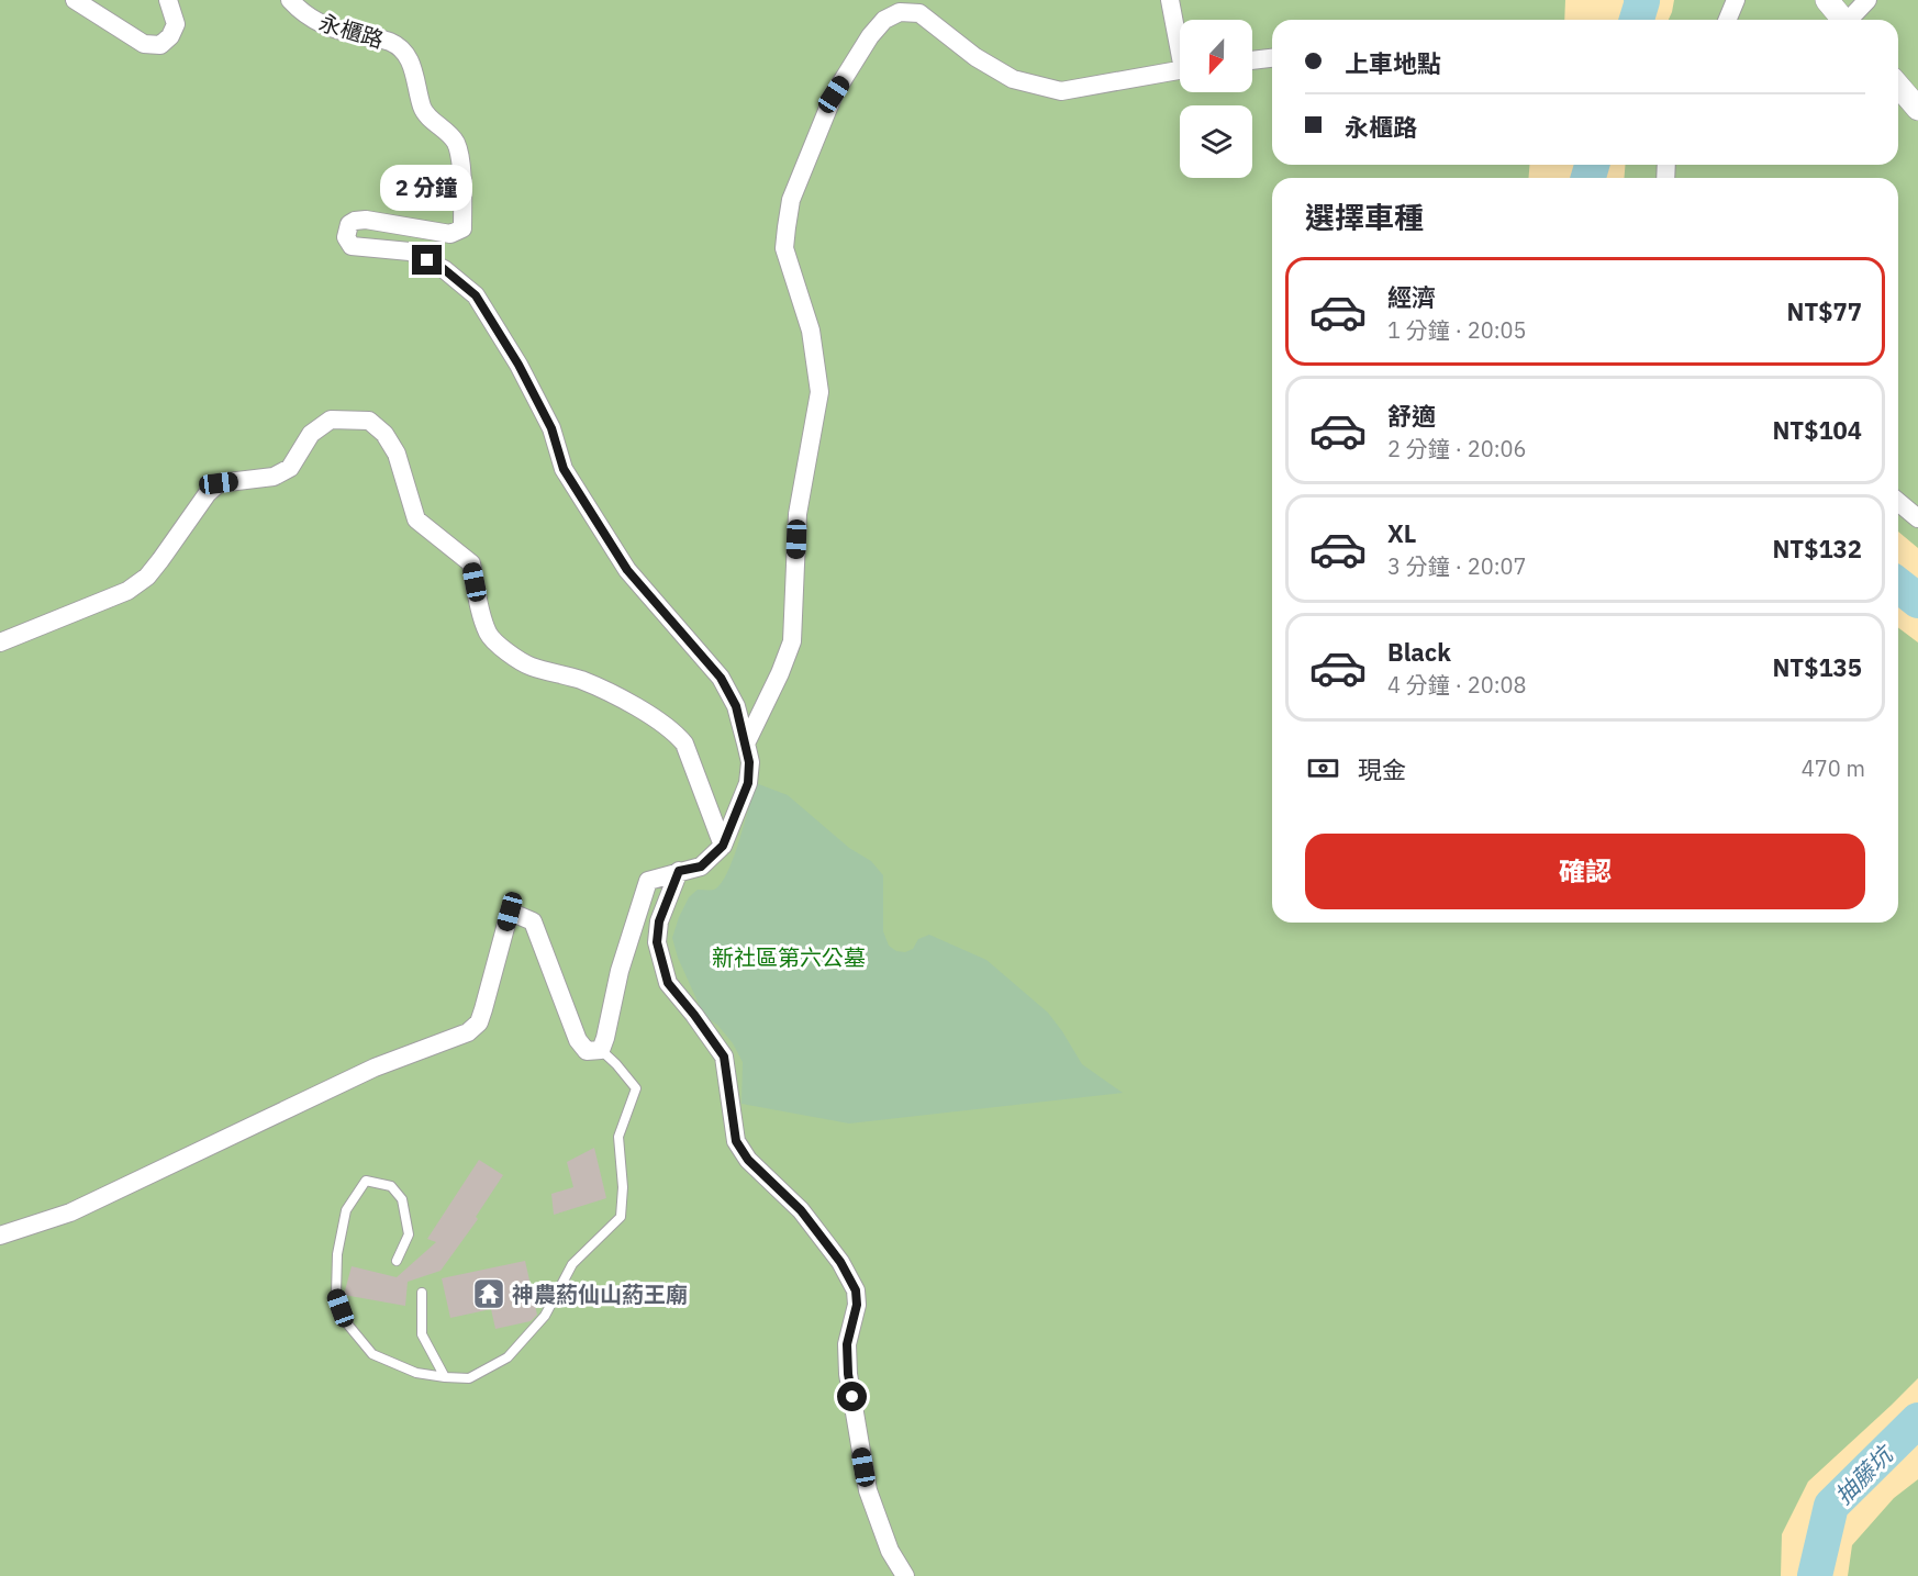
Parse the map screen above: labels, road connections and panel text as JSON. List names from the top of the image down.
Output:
{
  "streets": {
    "street": ["永櫃路"]
  },
  "water": ["抽藤坑"],
  "parks": ["新社區第六公墓"],
  "places": {
    "temple": ["神農葯仙山葯王廟"]
  },
  "north": "bottom",
  "page": {
    "banner": ["上車地點", "永櫃路"],
    "bubble": "2 分鐘",
    "heading": "選擇車種",
    "list": [
      {
        "name": "經濟",
        "note": "1 分鐘 · 20:05",
        "value": "NT$77"
      },
      {
        "name": "舒適",
        "note": "2 分鐘 · 20:06",
        "value": "NT$104"
      },
      {
        "name": "XL",
        "note": "3 分鐘 · 20:07",
        "value": "NT$132"
      },
      {
        "name": "Black",
        "note": "4 分鐘 · 20:08",
        "value": "NT$135"
      }
    ],
    "pay": ["現金", "470 m"],
    "buttons": "確認"
  }
}
